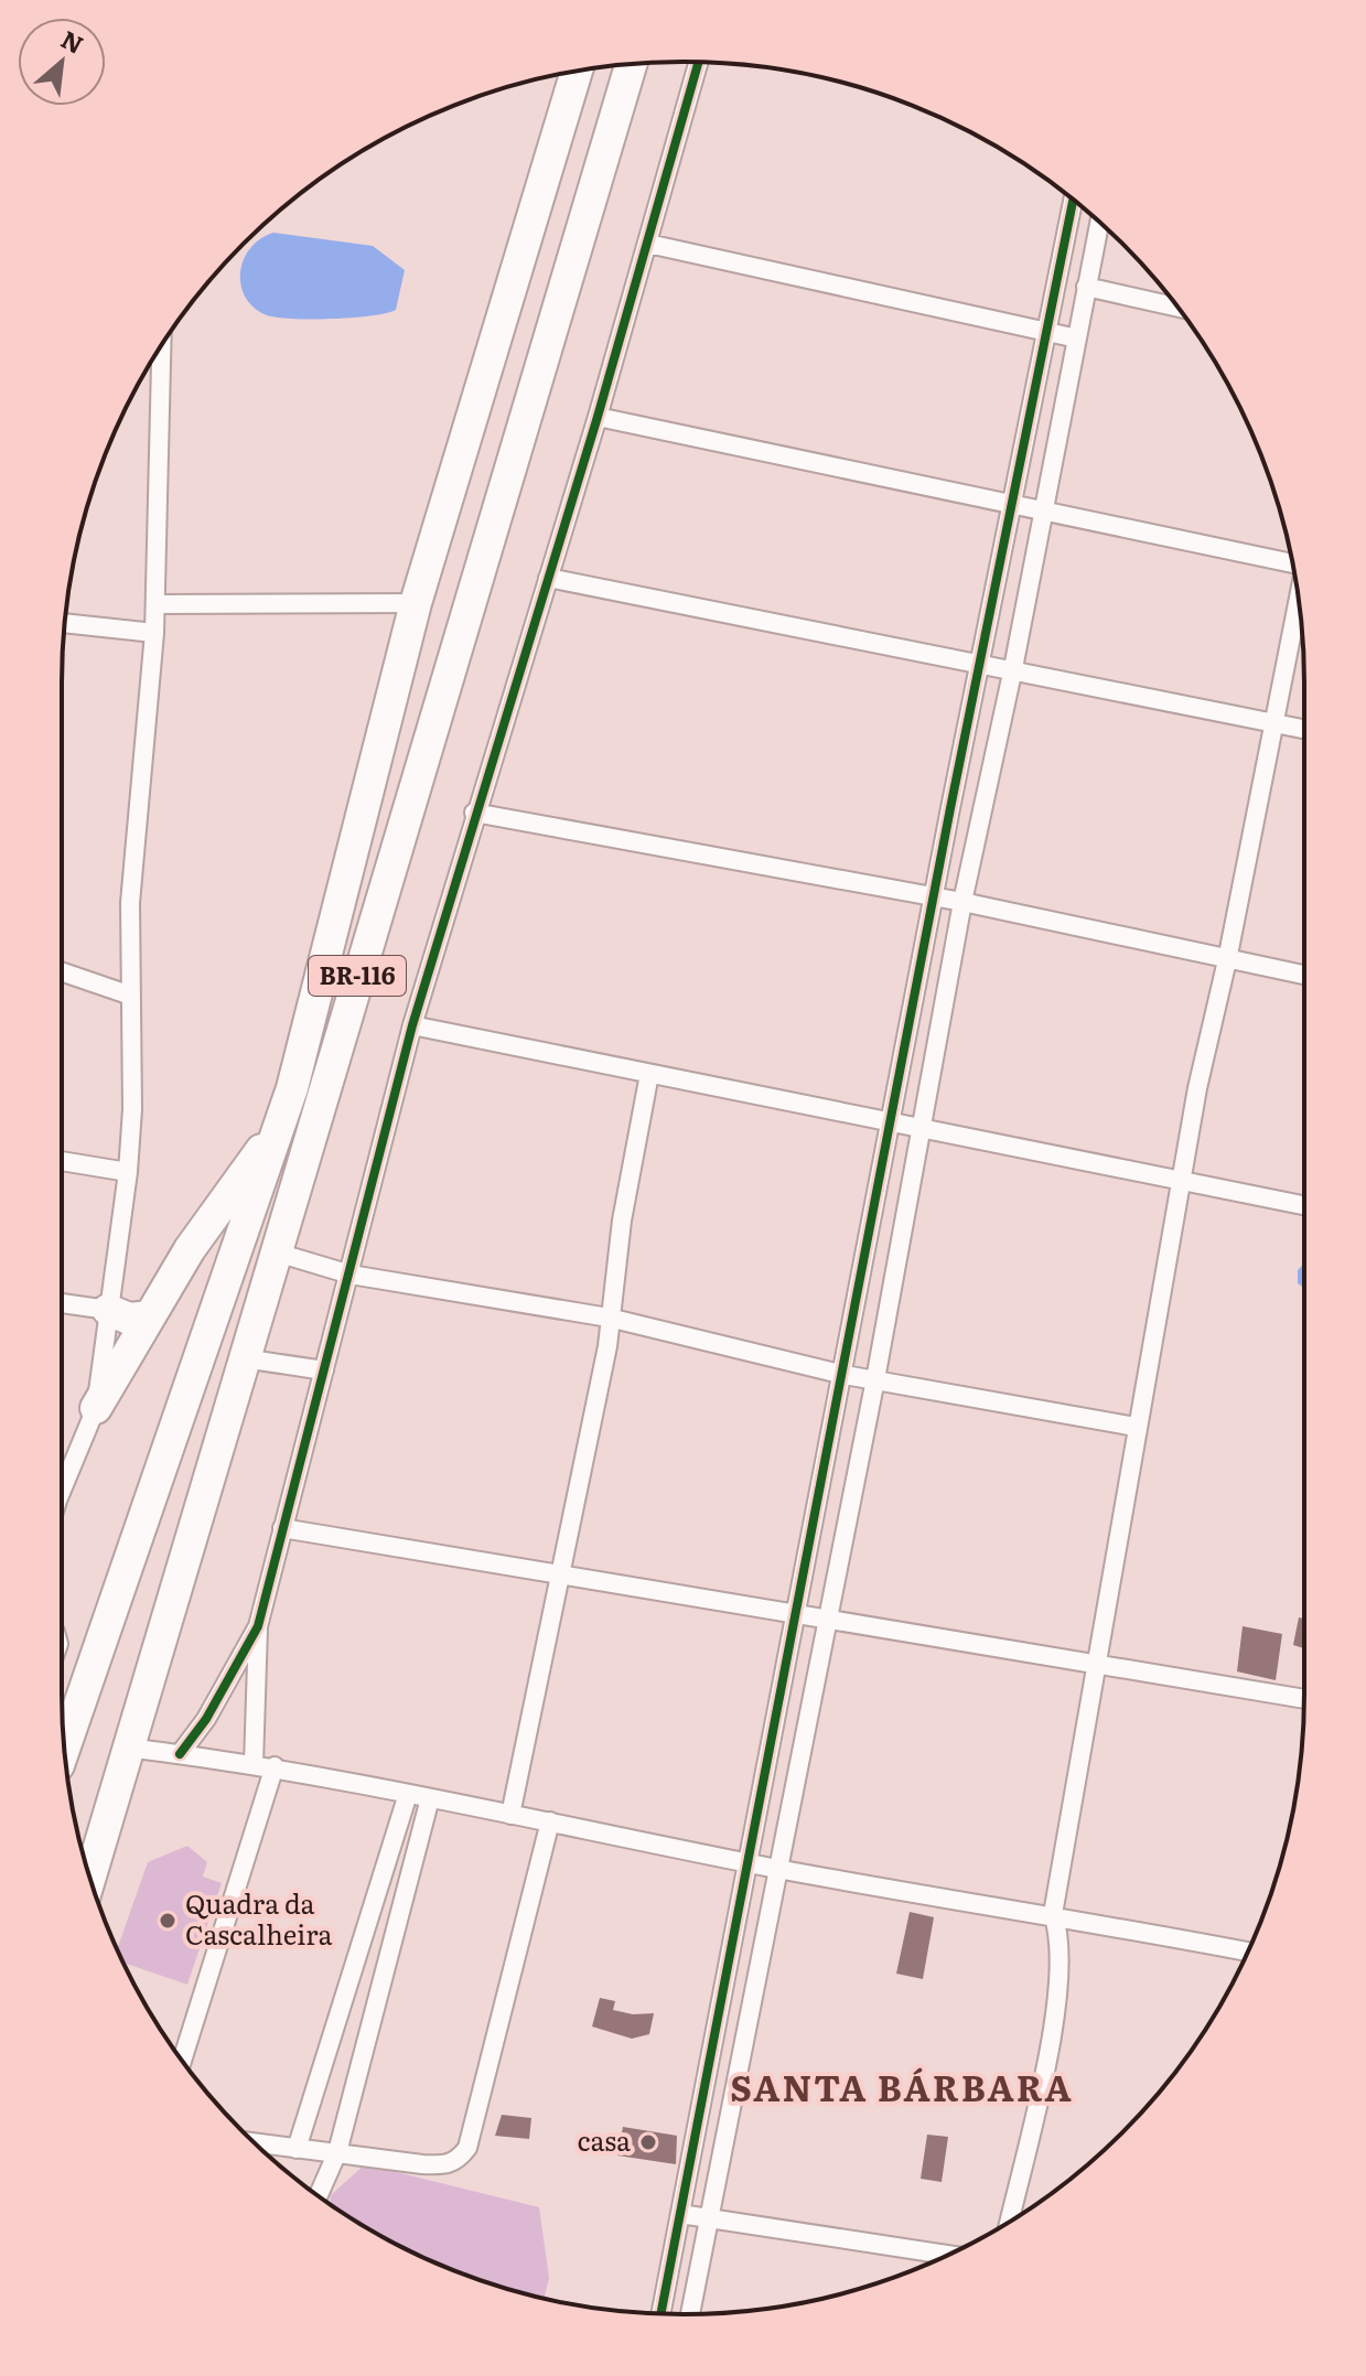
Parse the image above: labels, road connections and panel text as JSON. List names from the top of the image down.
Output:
{
  "streets": {
    "highway": ["BR-116"]
  },
  "districts": ["SANTA BÁRBARA"],
  "places": ["Quadra da Cascalheira", "casa"],
  "north": "top right"
}
